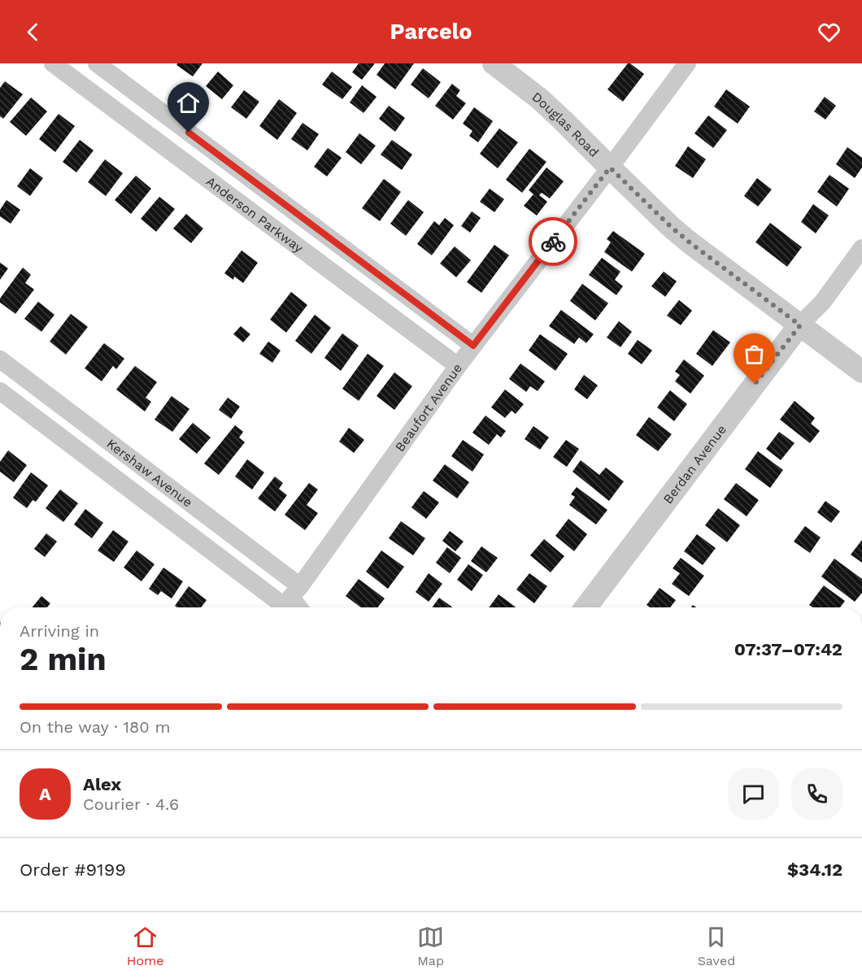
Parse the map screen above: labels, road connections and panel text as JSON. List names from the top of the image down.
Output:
{
  "streets": {
    "street": [
      "Douglas Road",
      "Anderson Parkway",
      "Beaufort Avenue",
      "Berdan Avenue",
      "Kershaw Avenue"
    ]
  },
  "crossings": [
    ["Douglas Road", "Beaufort Avenue"],
    ["Douglas Road", "Berdan Avenue"],
    ["Anderson Parkway", "Beaufort Avenue"],
    ["Beaufort Avenue", "Kershaw Avenue"]
  ],
  "page": {
    "header": "Parcelo",
    "heading": ["2 min", "Arriving in", "07:37–07:42"],
    "panel": [
      "Alex",
      "Courier · 4.6",
      "Order #9199",
      "$34.12"
    ],
    "bar": "On the way · 180 m",
    "round": "A",
    "tabs": ["Home", "Map", "Saved"]
  }
}
